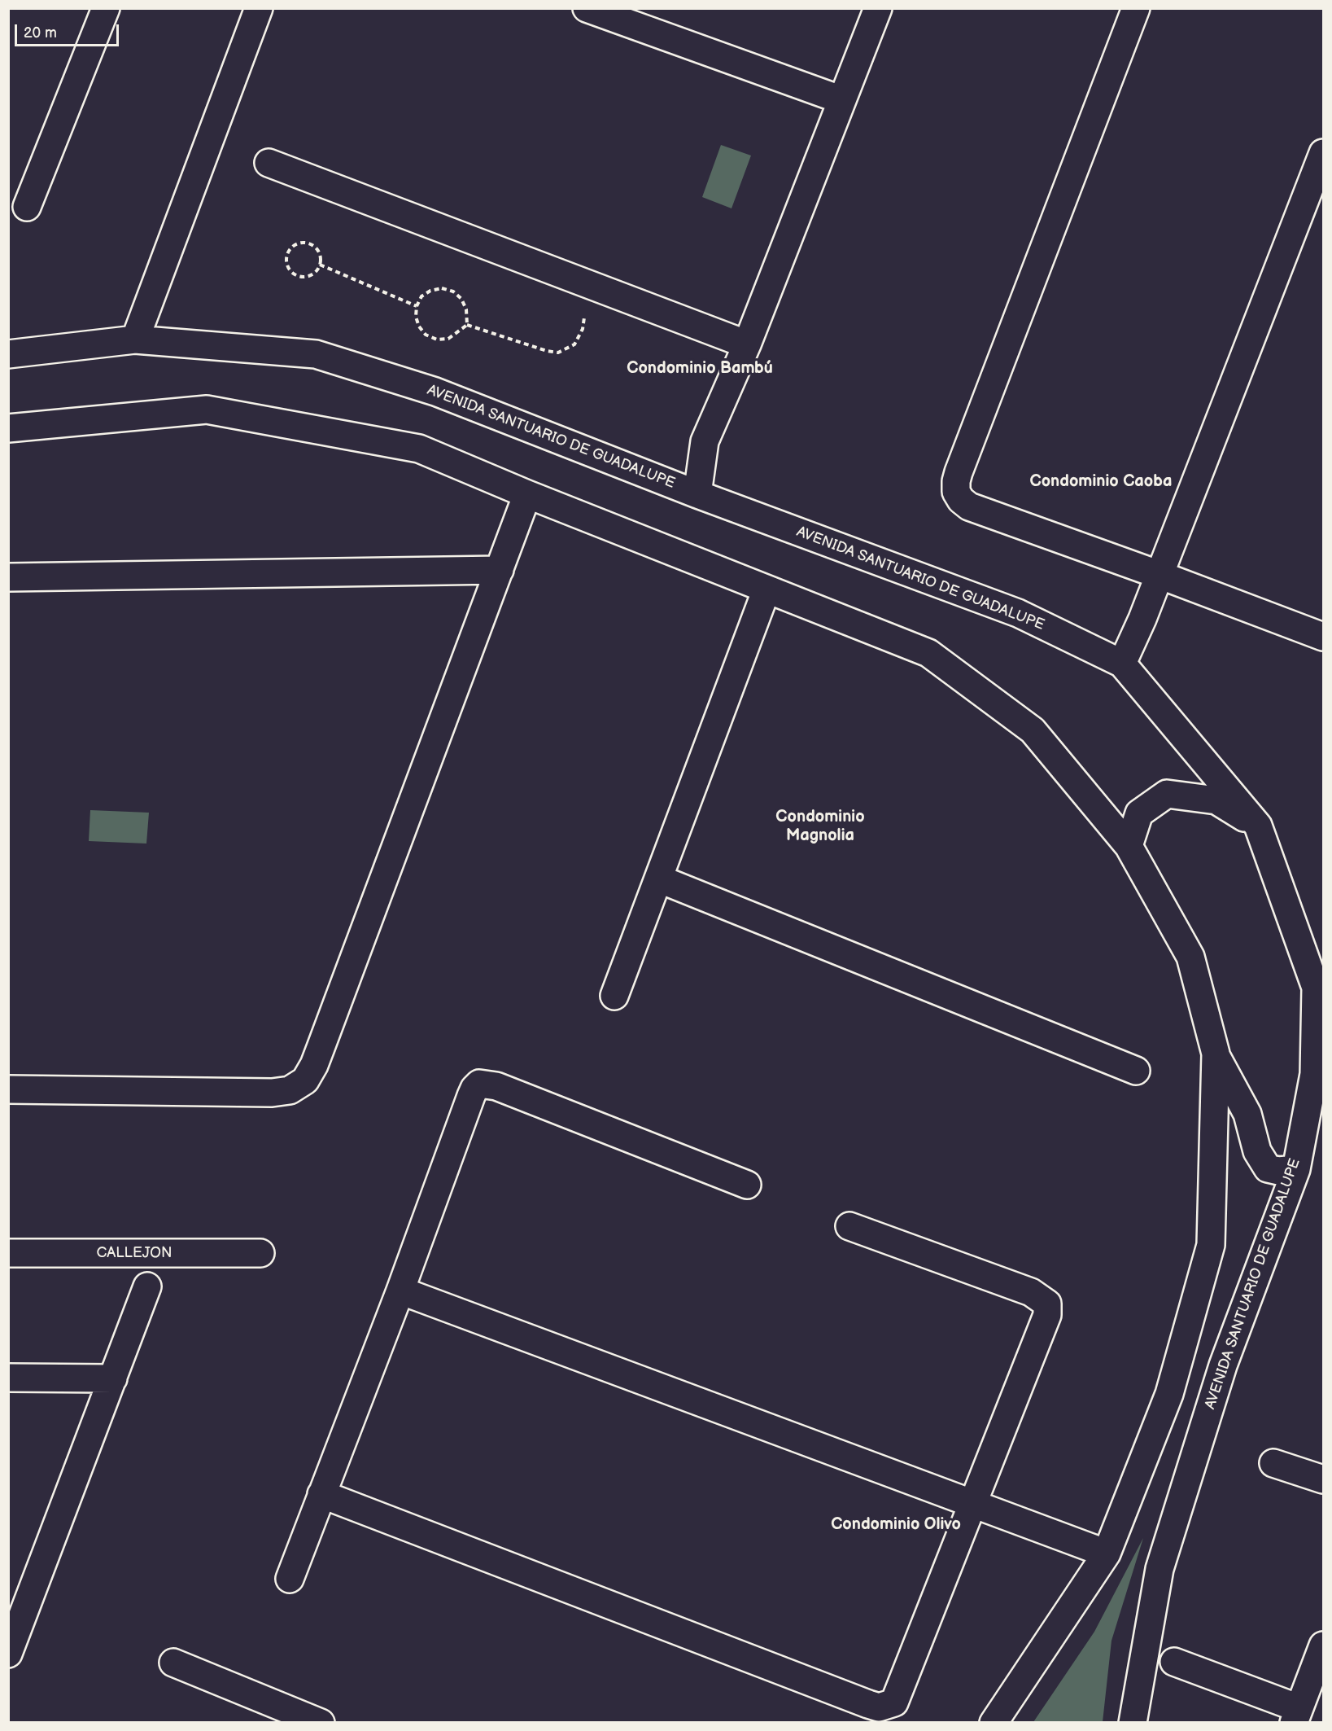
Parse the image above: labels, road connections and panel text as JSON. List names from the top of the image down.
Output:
{
  "streets": {
    "street": ["AVENIDA SANTUARIO DE GUADALUPE", "CALLEJON"]
  },
  "districts": [
    "Condominio Bambú",
    "Condominio Caoba",
    "Condominio Magnolia",
    "Condominio Olivo"
  ],
  "scale_bar": "20 m"
}
